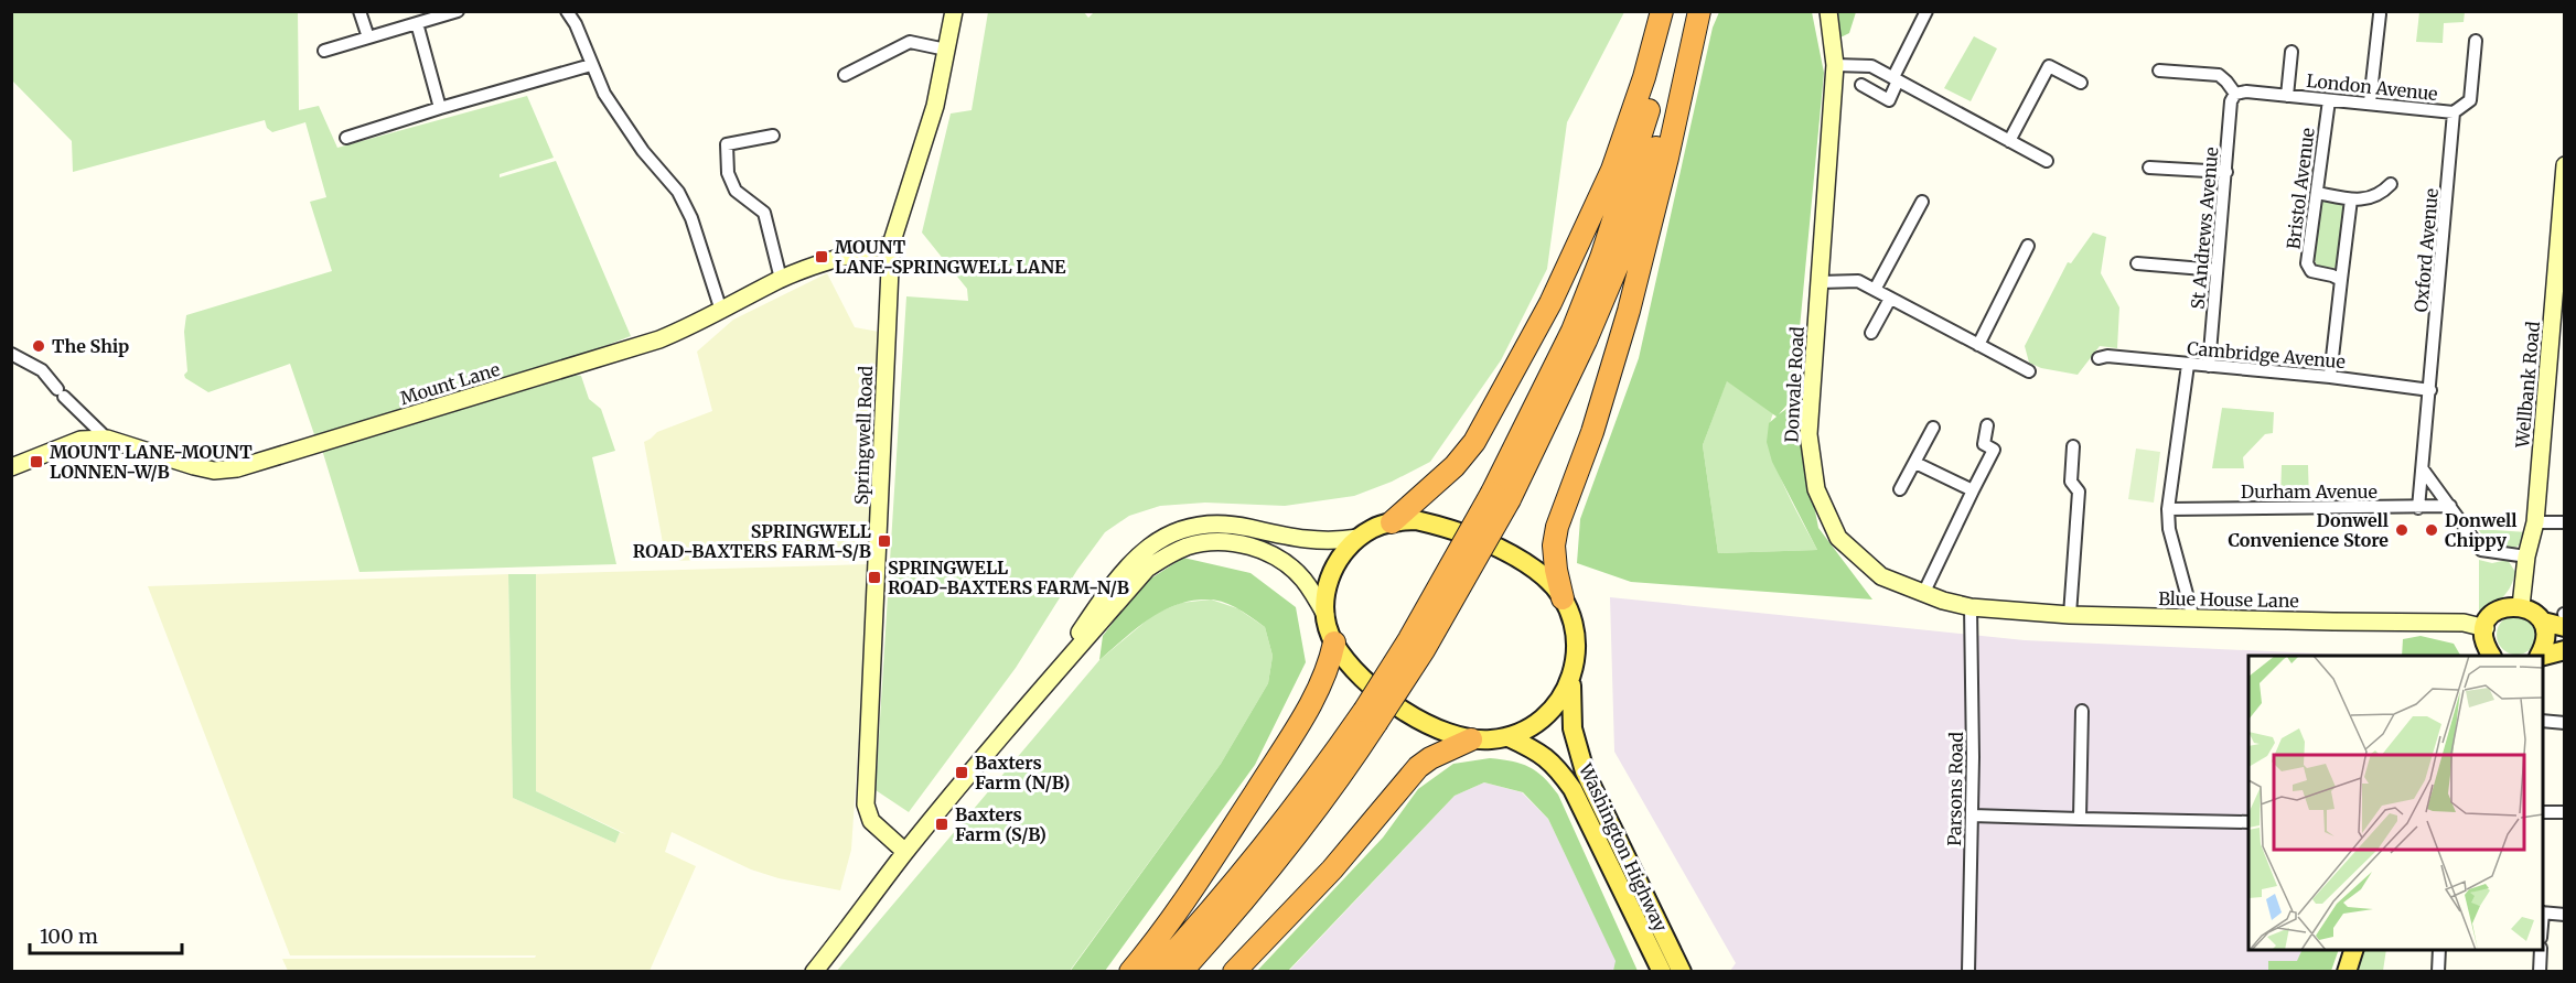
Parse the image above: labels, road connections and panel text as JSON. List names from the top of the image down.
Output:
{
  "streets": {
    "main road": ["Washington Highway"],
    "street": [
      "London Avenue",
      "Bristol Avenue",
      "St Andrews Avenue",
      "Oxford Avenue",
      "Cambridge Avenue",
      "Mount Lane",
      "Donvale Road",
      "Wellbank Road",
      "Springwell Road",
      "Durham Avenue",
      "Blue House Lane",
      "Parsons Road"
    ]
  },
  "crossings": [
    ["London Avenue", "Bristol Avenue"],
    ["London Avenue", "St Andrews Avenue"],
    ["London Avenue", "Oxford Avenue"],
    ["St Andrews Avenue", "Cambridge Avenue"],
    ["Oxford Avenue", "Cambridge Avenue"],
    ["Oxford Avenue", "Durham Avenue"],
    ["Mount Lane", "Springwell Road"],
    ["Donvale Road", "Blue House Lane"],
    ["Donvale Road", "Parsons Road"],
    ["Blue House Lane", "Parsons Road"]
  ],
  "places": {
    "transit": [
      "MOUNT LANE-SPRINGWELL LANE",
      "MOUNT LANE-MOUNT LONNEN-W/B",
      "SPRINGWELL ROAD-BAXTERS FARM-S/B",
      "SPRINGWELL ROAD-BAXTERS FARM-N/B",
      "Baxters Farm (N/B)",
      "Baxters Farm (S/B)"
    ],
    "other": ["The Ship", "Donwell Convenience Store", "Donwell Chippy"]
  },
  "scale_bar": "100 m"
}
